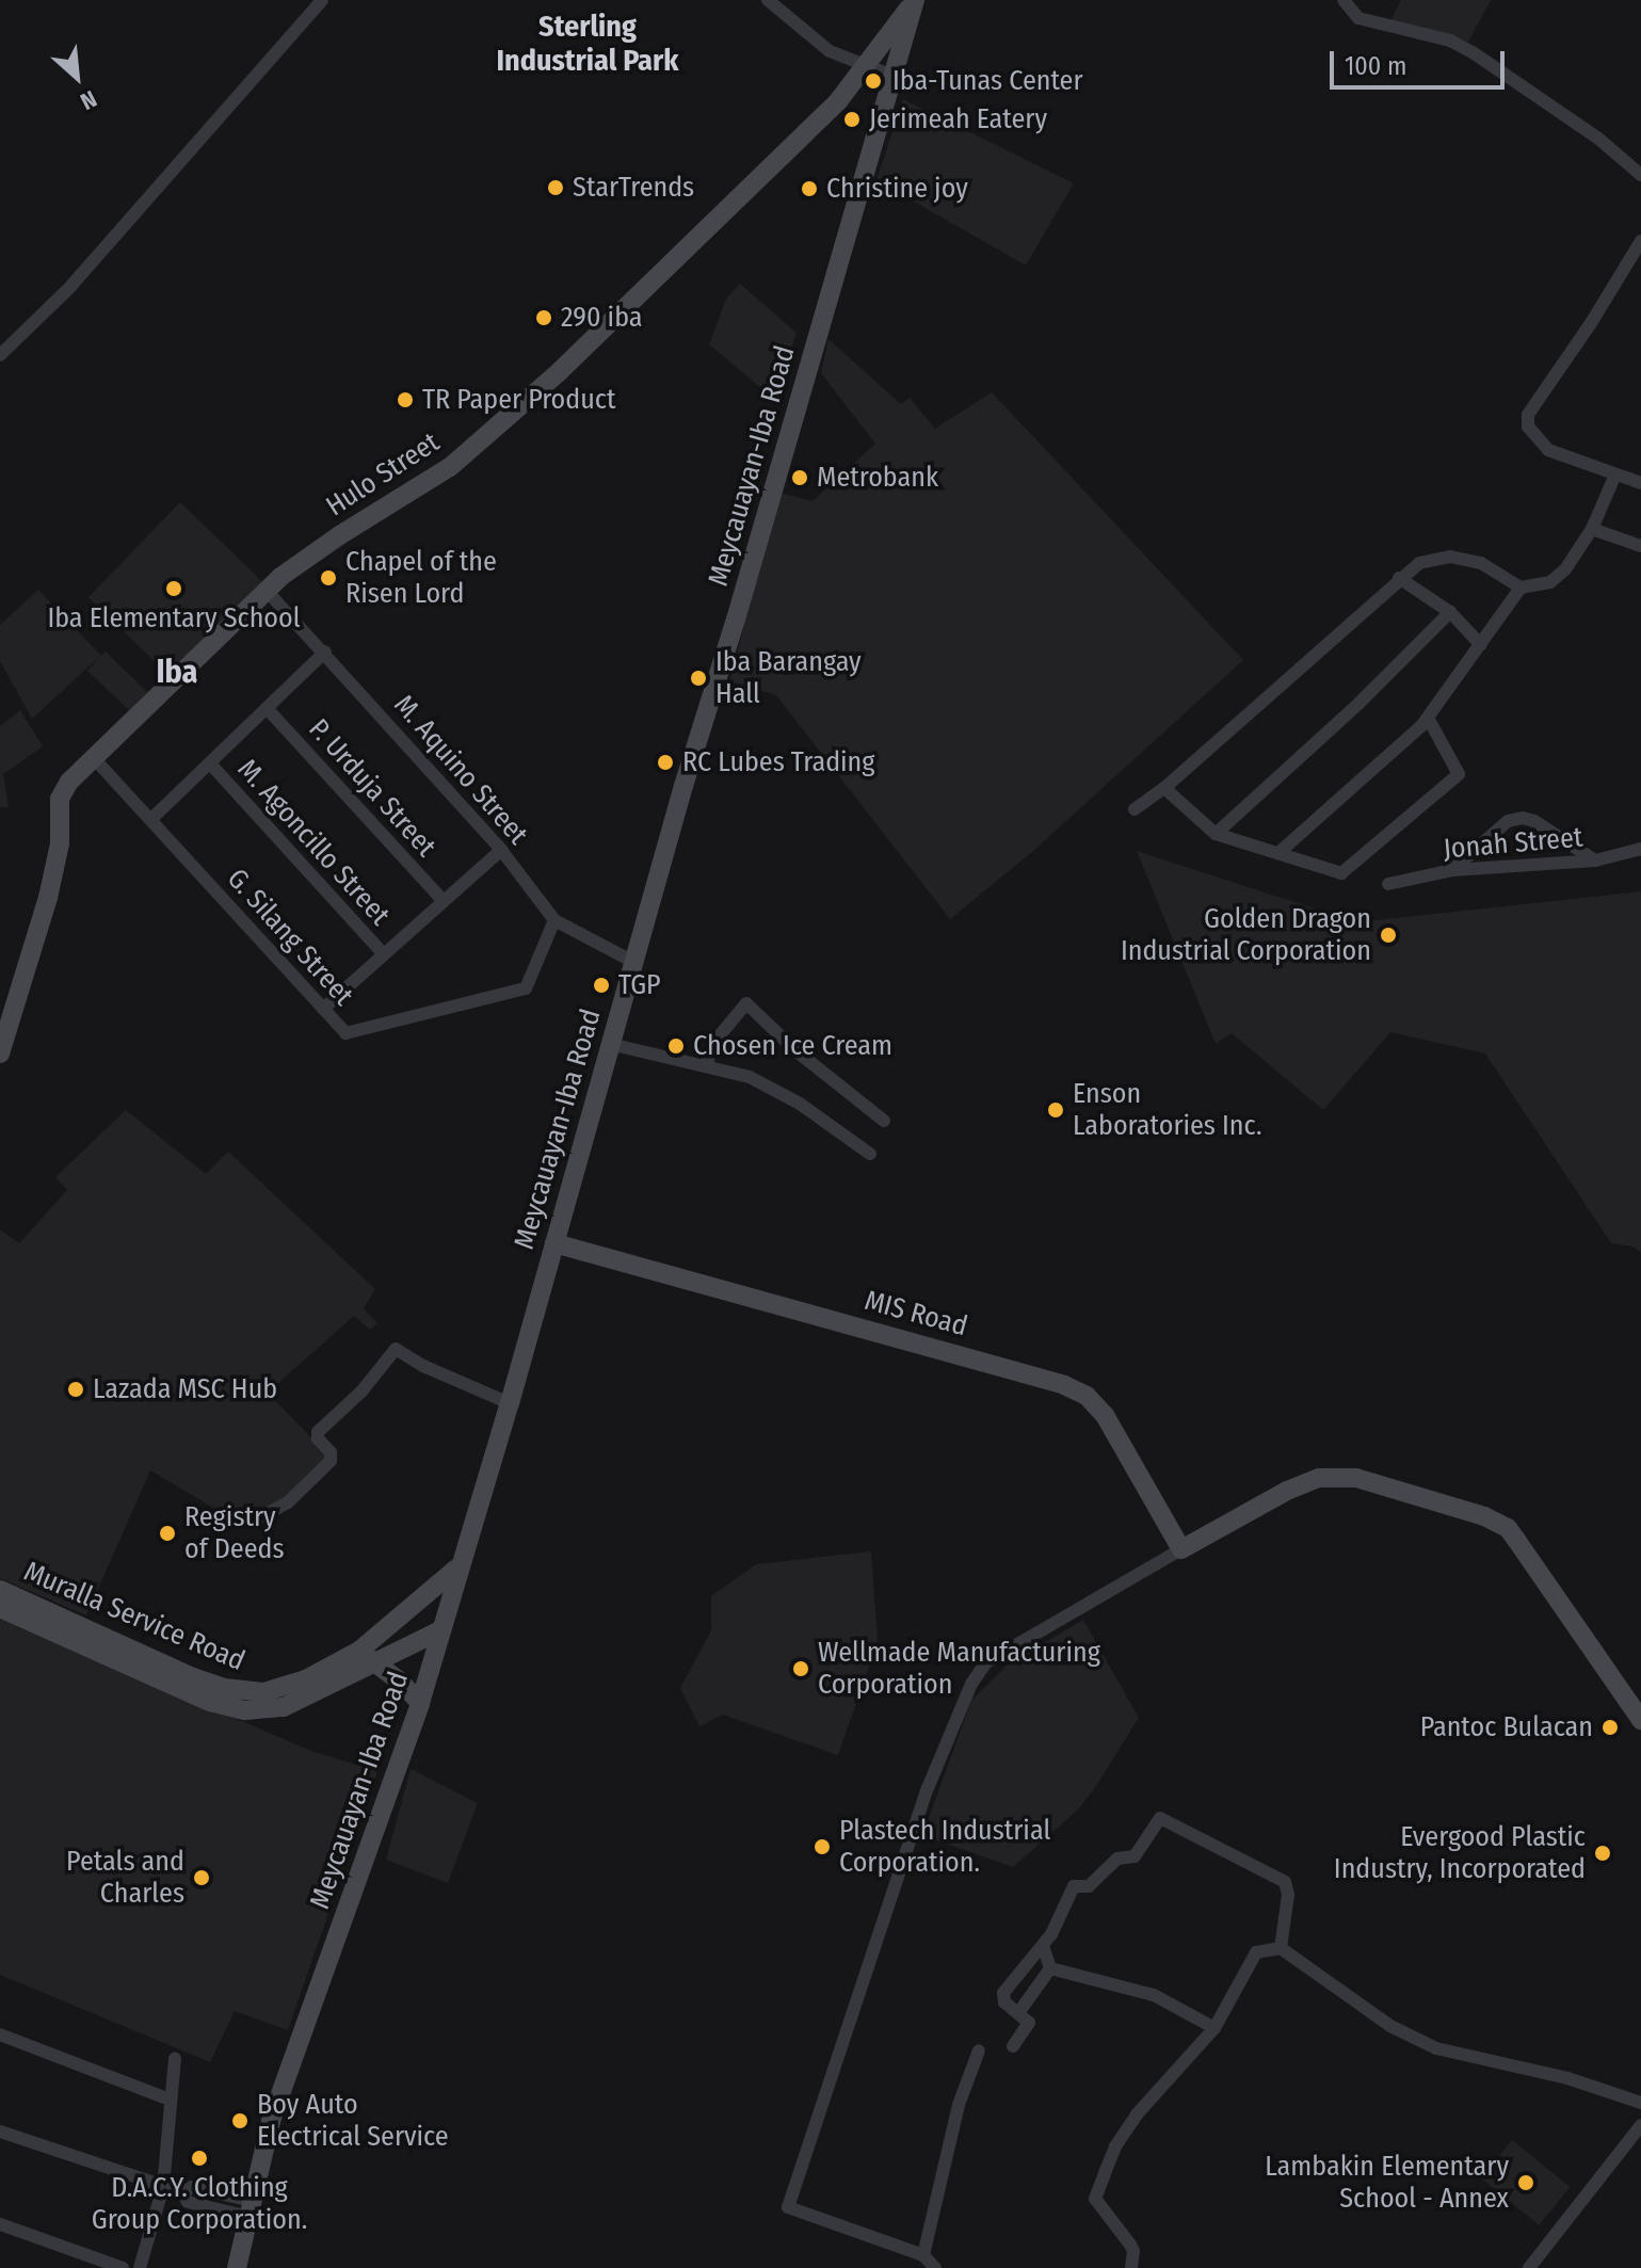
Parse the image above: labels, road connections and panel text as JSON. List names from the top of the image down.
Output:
{
  "streets": {
    "street": [
      "Meycauayan-Iba Road",
      "Hulo Street",
      "M. Aquino Street",
      "P. Urduja Street",
      "M. Agoncillo Street",
      "Jonah Street",
      "G. Silang Street",
      "MIS Road",
      "Muralla Service Road"
    ]
  },
  "crossings": [
    ["Meycauayan-Iba Road", "Hulo Street"],
    ["Meycauayan-Iba Road", "M. Aquino Street"],
    ["Meycauayan-Iba Road", "MIS Road"],
    ["Meycauayan-Iba Road", "Muralla Service Road"],
    ["Hulo Street", "M. Aquino Street"],
    ["Hulo Street", "G. Silang Street"],
    ["M. Aquino Street", "G. Silang Street"]
  ],
  "districts": ["Sterling Industrial Park", "Iba"],
  "places": [
    "Iba-Tunas Center",
    "Jerimeah Eatery",
    "StarTrends",
    "Christine joy",
    "290 iba",
    "TR Paper Product",
    "Metrobank",
    "Chapel of the Risen Lord",
    "Iba Elementary School",
    "Iba Barangay Hall",
    "RC Lubes Trading",
    "Golden Dragon Industrial Corporation",
    "TGP",
    "Chosen Ice Cream",
    "Enson Laboratories Inc.",
    "Lazada MSC Hub",
    "Registry of Deeds",
    "Wellmade Manufacturing Corporation",
    "Pantoc Bulacan",
    "Plastech Industrial Corporation.",
    "Evergood Plastic Industry, Incorporated",
    "Petals and Charles",
    "Boy Auto Electrical Service",
    "D.A.C.Y. Clothing Group Corporation.",
    "Lambakin Elementary School - Annex"
  ],
  "scale_bar": "100 m",
  "north": "bottom right"
}
